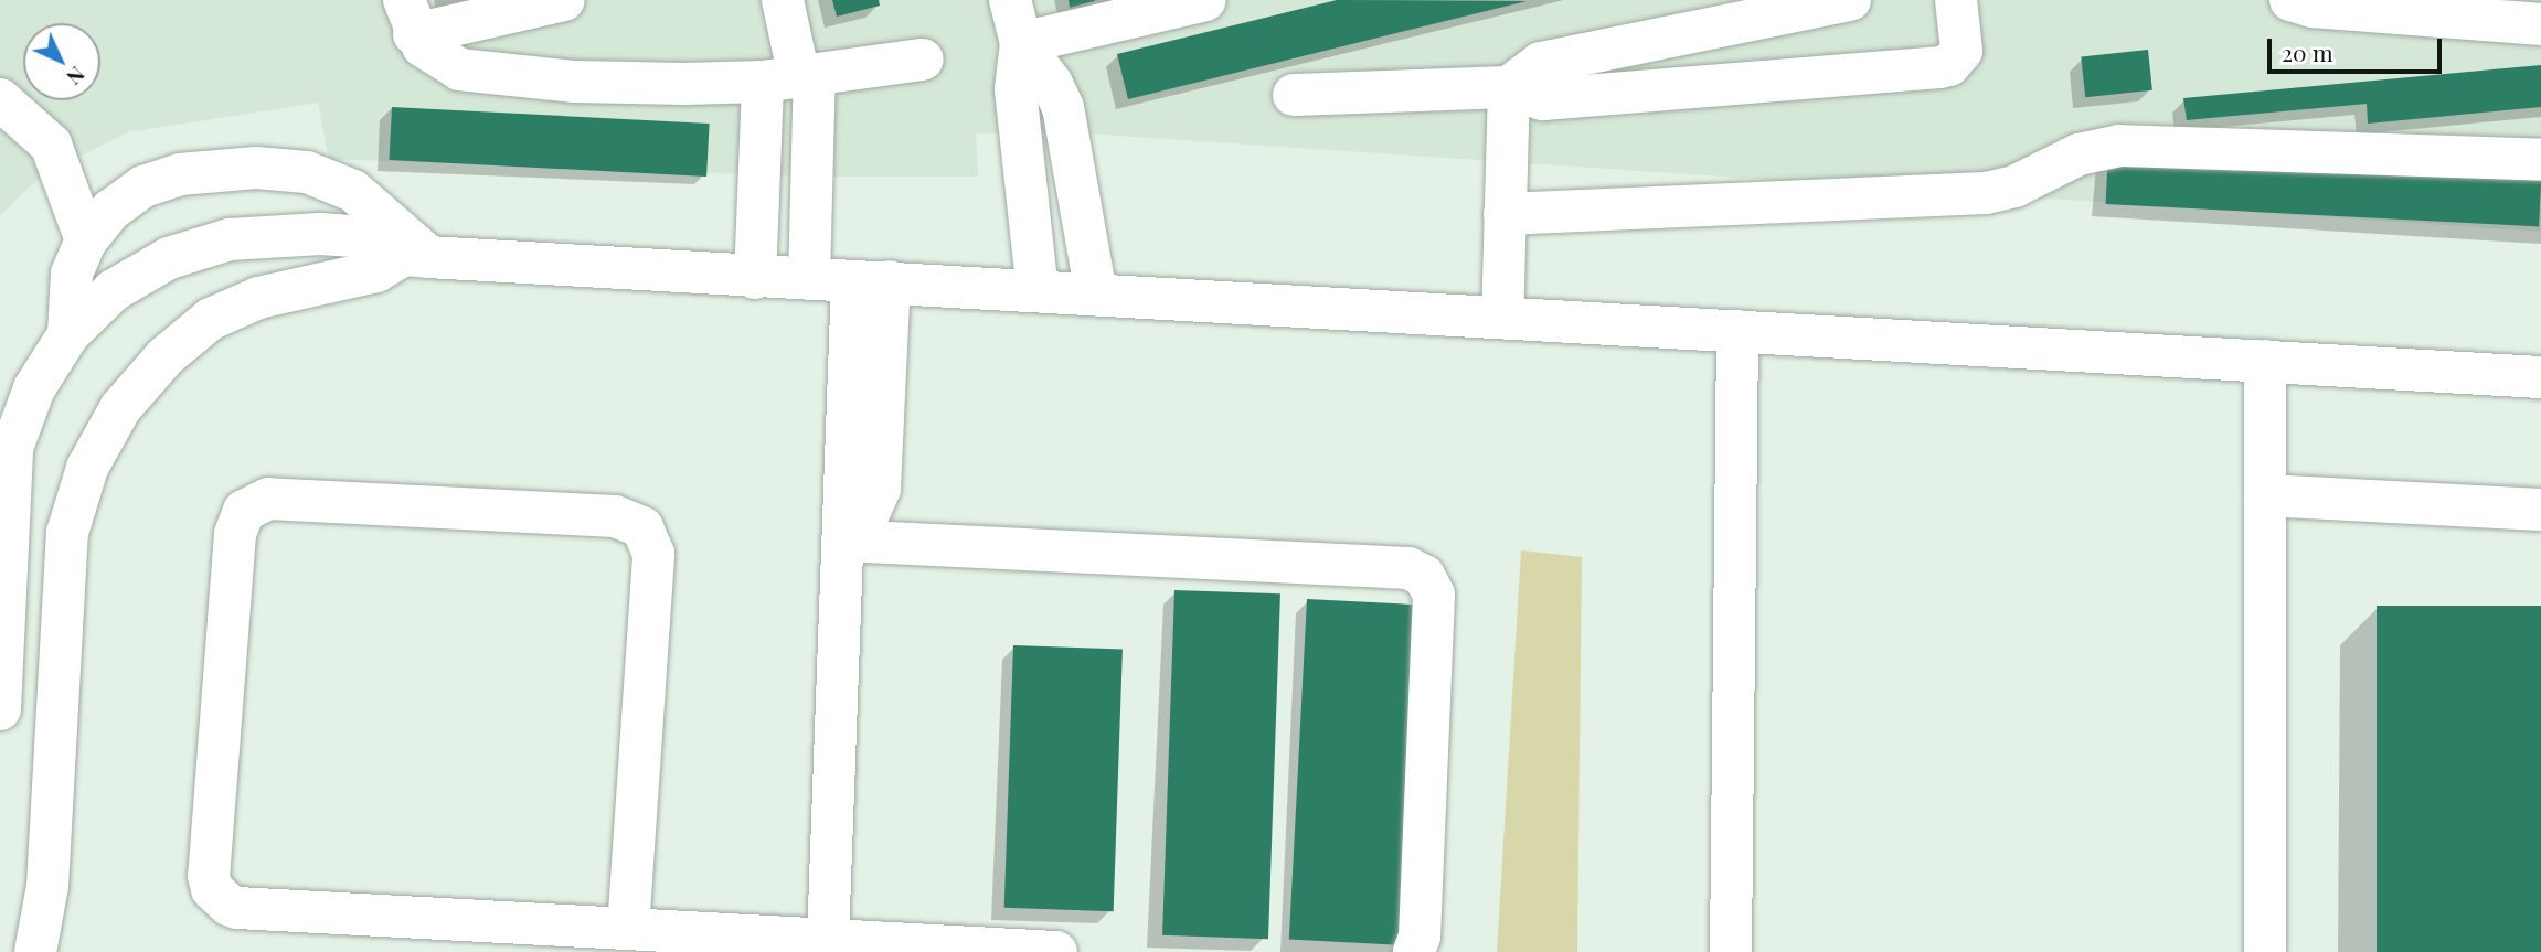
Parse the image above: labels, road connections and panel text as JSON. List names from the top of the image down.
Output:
{
  "scale_bar": "20 m",
  "north": "bottom right"
}
